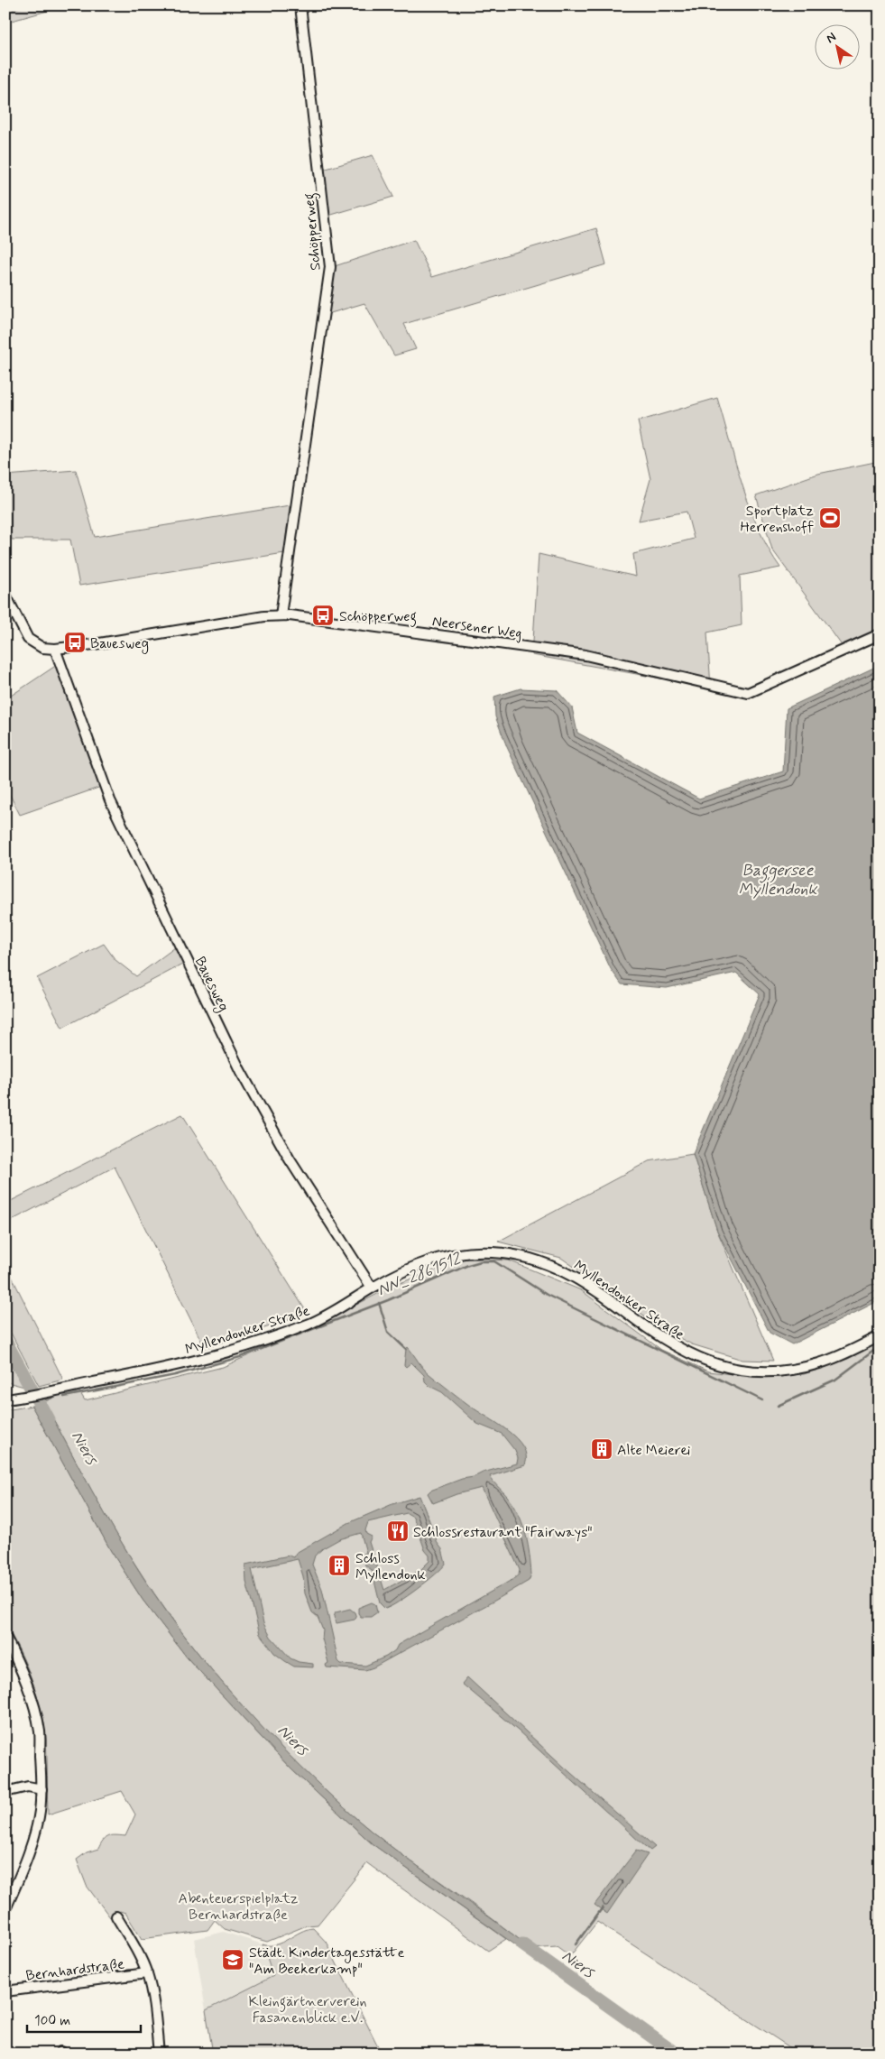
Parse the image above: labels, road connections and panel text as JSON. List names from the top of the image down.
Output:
{
  "streets": {
    "street": [
      "Schöpperweg",
      "Neersener Weg",
      "Bauesweg",
      "Myllendonker Straße",
      "Bernhardstraße"
    ]
  },
  "crossings": [
    ["Schöpperweg", "Neersener Weg"],
    ["Neersener Weg", "Bauesweg"],
    ["Bauesweg", "Myllendonker Straße"]
  ],
  "water": ["Baggersee Myllendonk", "NN_2861512", "Niers"],
  "parks": ["Abenteuerspielplatz Bernhardstraße", "Kleingärtnerverein Fasanenblick e.V."],
  "places": {
    "sports": ["Sportplatz Herrenshoff"],
    "bus stop": ["Schöpperweg", "Bauesweg"],
    "building": ["Alte Meierei", "Schloss Myllendonk"],
    "restaurant": ["Schlossrestaurant \"Fairways\""],
    "school or university": ["Städt. Kindertagesstätte \"Am Beekerkamp\""]
  },
  "scale_bar": "100 m",
  "north": "top left"
}
